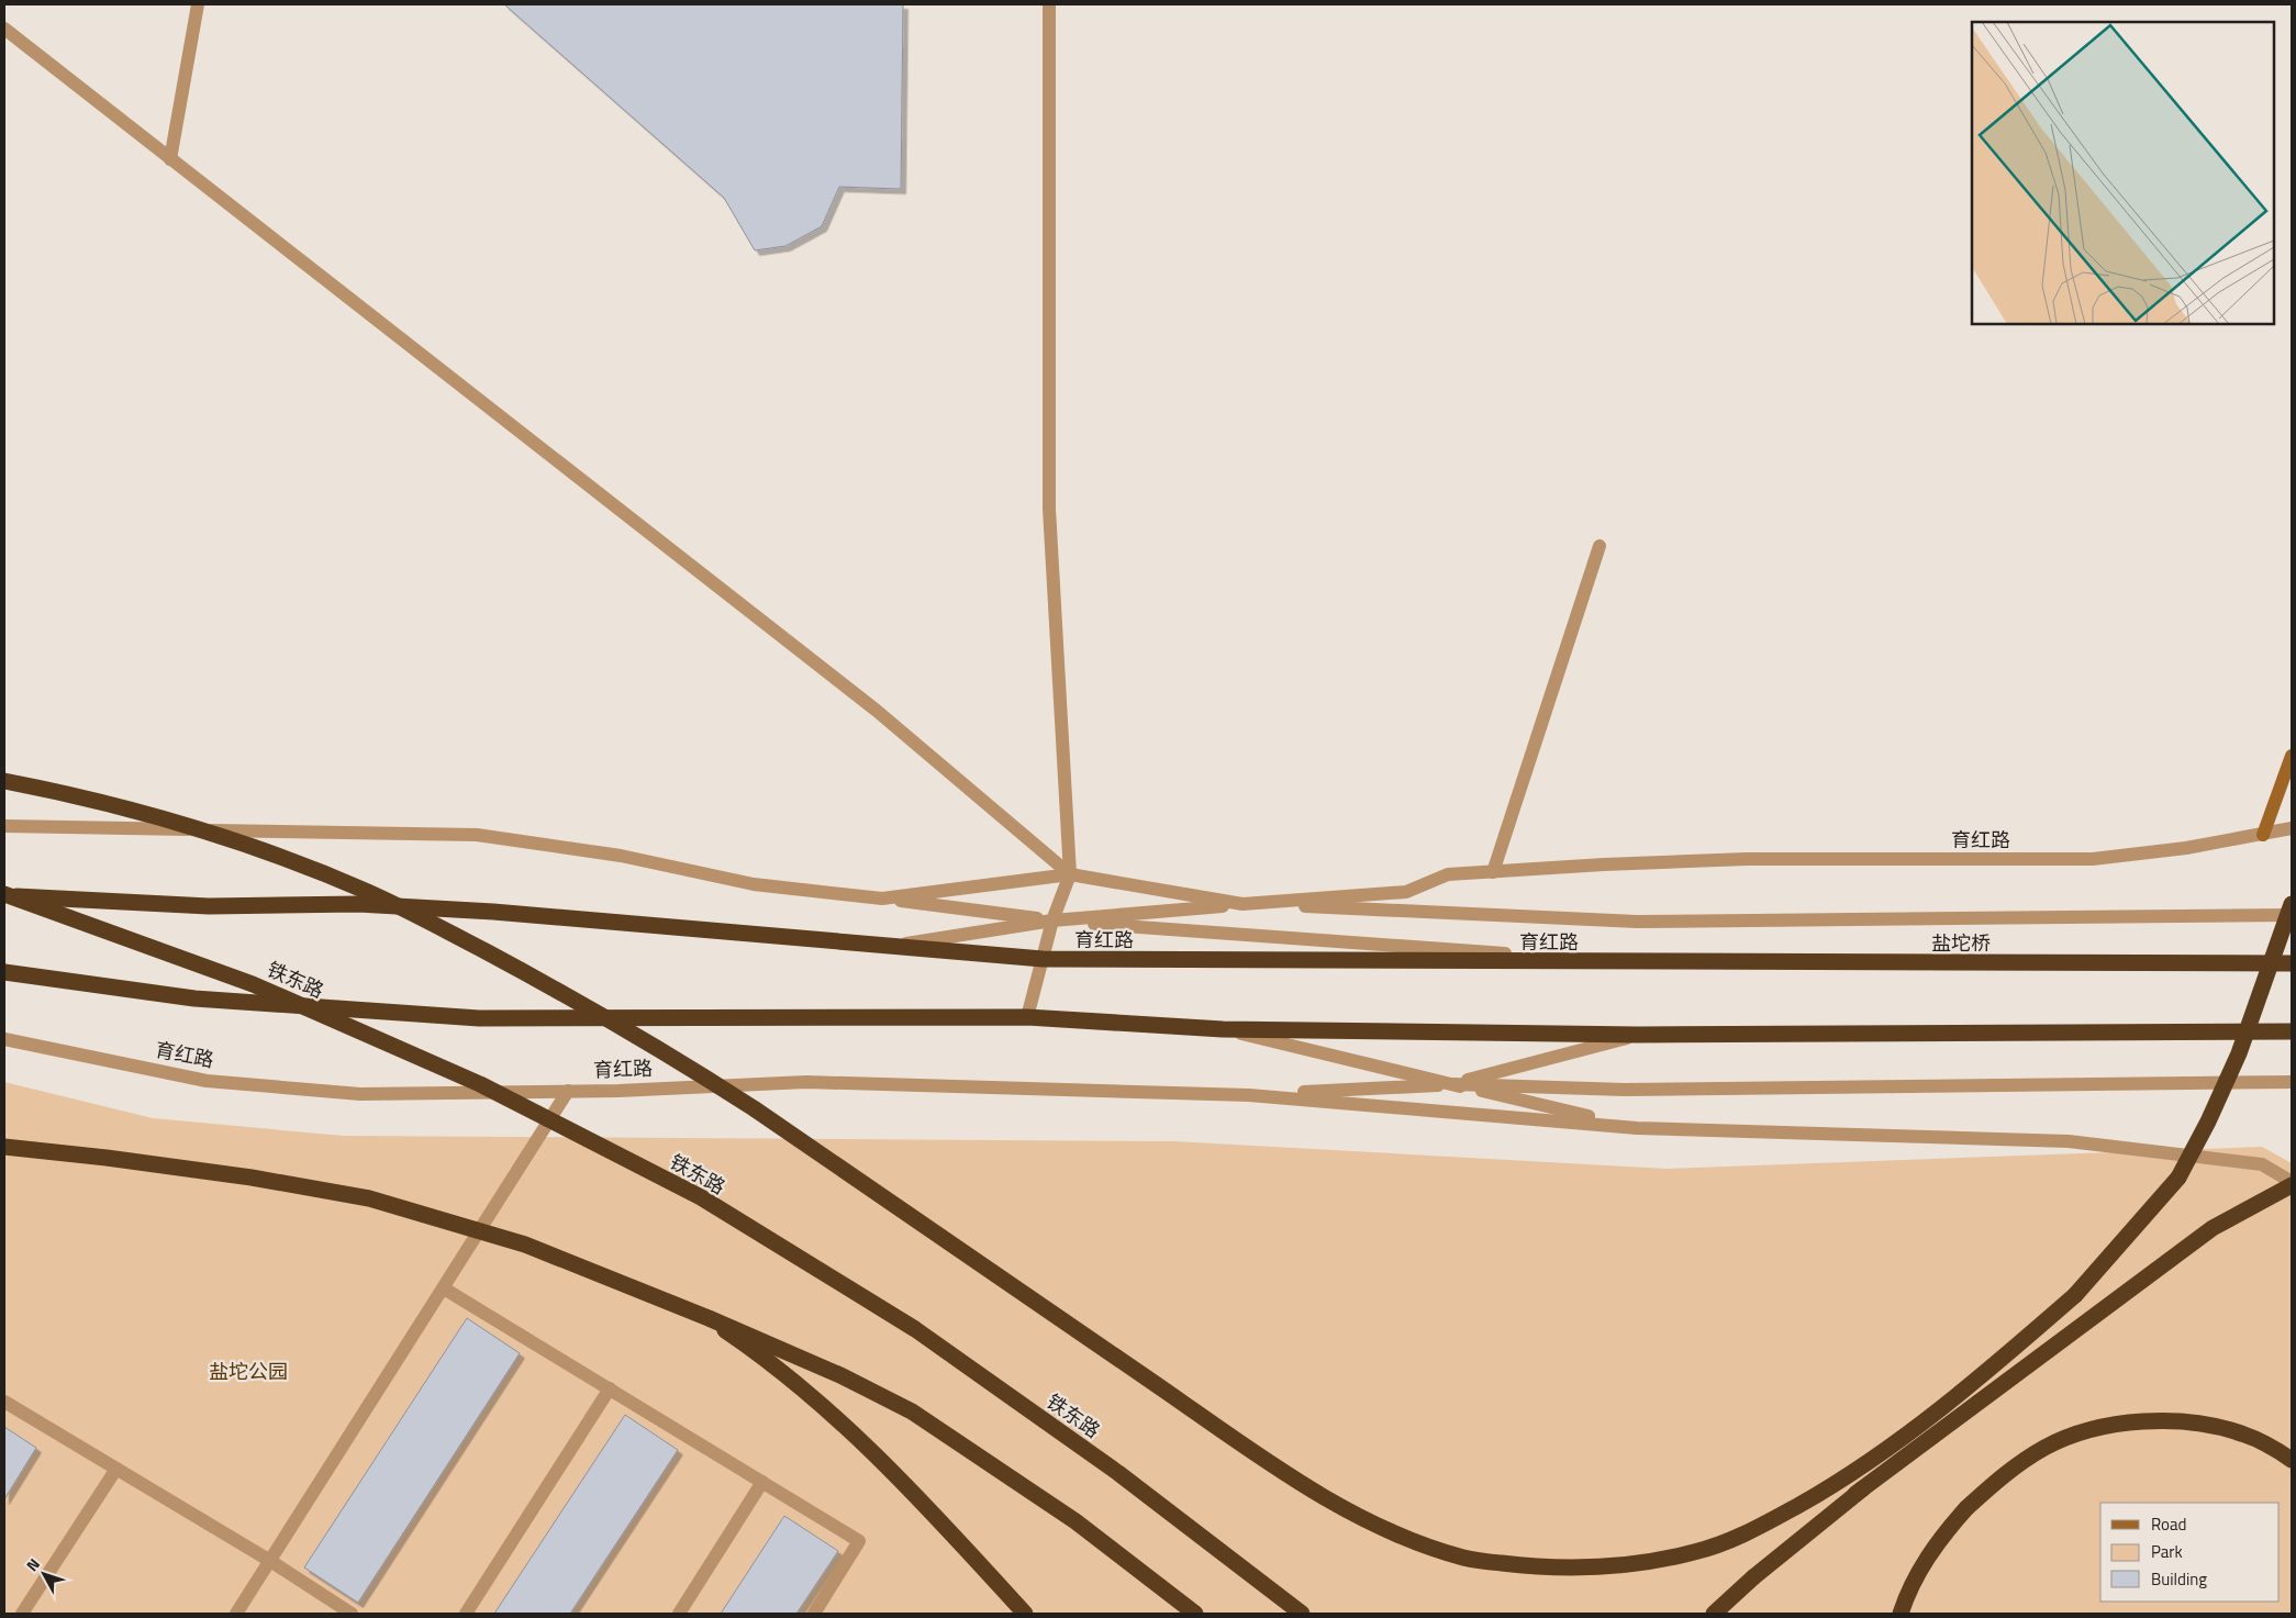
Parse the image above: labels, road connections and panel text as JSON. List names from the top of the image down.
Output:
{
  "streets": {
    "highway": ["育红路", "盐坨桥", "铁东路"]
  },
  "crossings": [
    ["育红路", "盐坨桥"],
    ["育红路", "铁东路"]
  ],
  "parks": ["盐坨公园"],
  "legend": ["Road", "Park", "Building"],
  "north": "top left"
}
